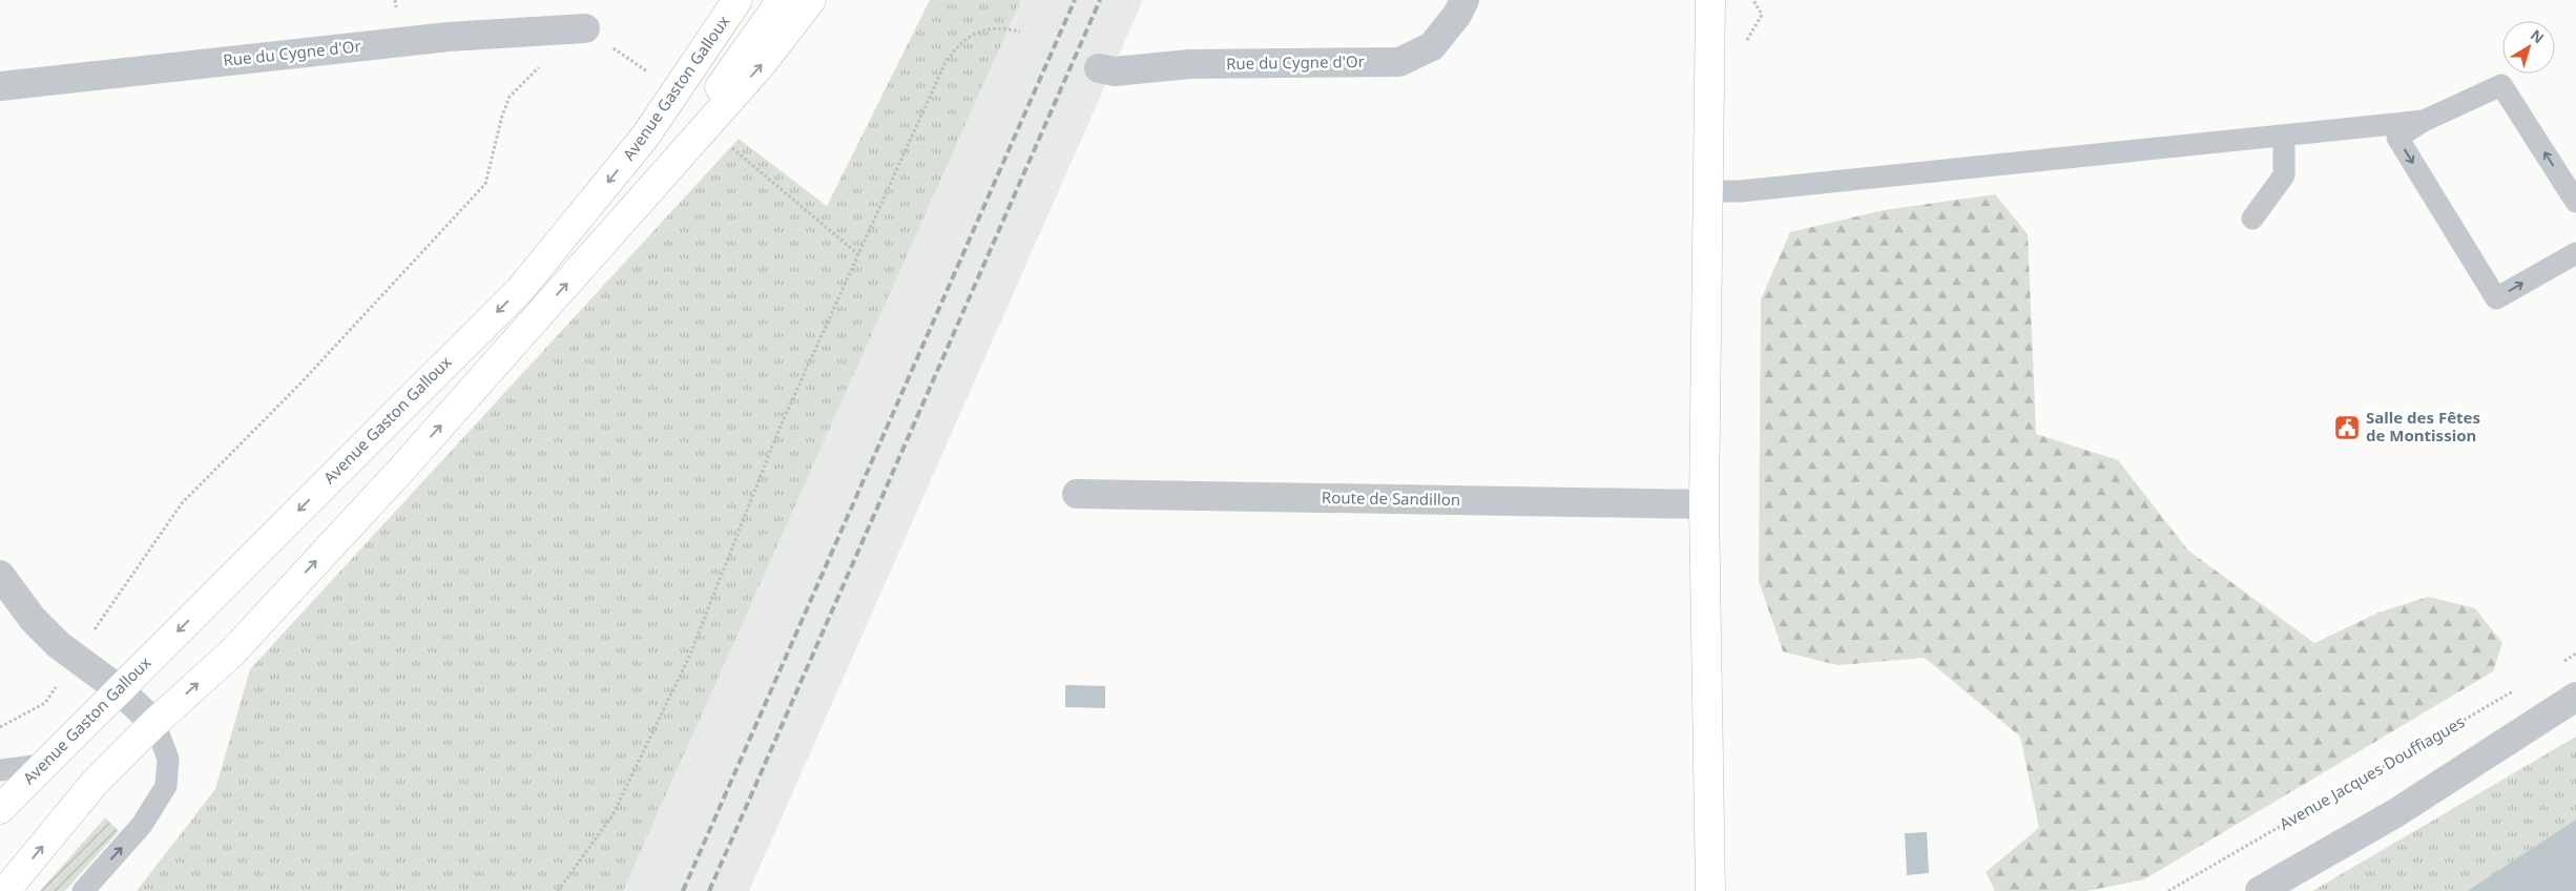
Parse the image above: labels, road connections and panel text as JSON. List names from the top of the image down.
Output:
{
  "streets": {
    "main road": ["Avenue Gaston Galloux"],
    "street": ["Rue du Cygne d'Or", "Route de Sandillon"],
    "path": ["Avenue Jacques Douffiagues"]
  },
  "places": {
    "public building": ["Salle des Fêtes de Montission"]
  },
  "north": "top right"
}
